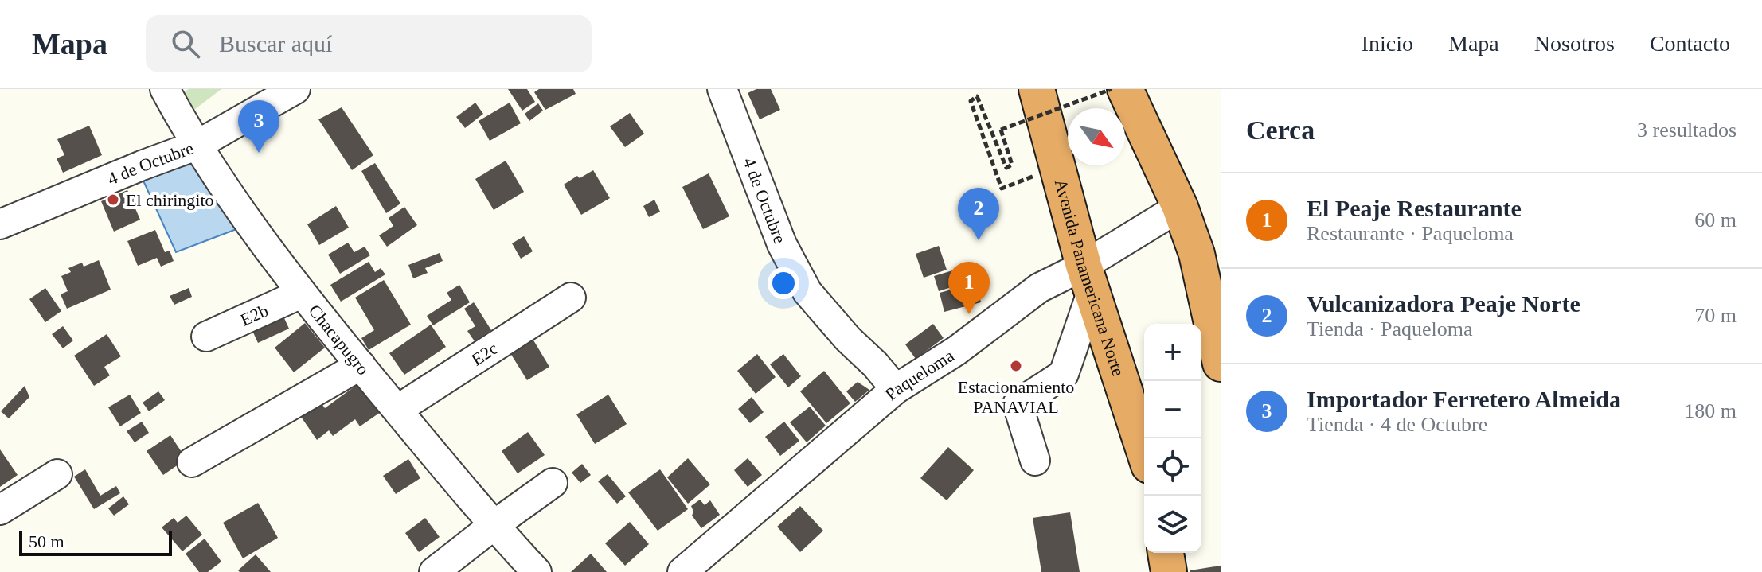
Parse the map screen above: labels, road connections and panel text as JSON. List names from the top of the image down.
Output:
{
  "streets": {
    "highway": ["Avenida Panamericana Norte"],
    "street": [
      "4 de Octubre",
      "E2b",
      "Chacapugro",
      "E2c",
      "Paqueloma"
    ]
  },
  "crossings": [
    ["4 de Octubre", "Chacapugro"],
    ["4 de Octubre", "Paqueloma"],
    ["Avenida Panamericana Norte", "Paqueloma"],
    ["E2b", "Chacapugro"],
    ["Chacapugro", "E2c"]
  ],
  "places": ["El chiringito", "Estacionamiento PANAVIAL"],
  "scale_bar": "50 m",
  "north": "bottom right",
  "page": {
    "header": "Mapa",
    "search": "Buscar aquí",
    "nav": [
      "Inicio",
      "Mapa",
      "Nosotros",
      "Contacto"
    ],
    "heading": ["Cerca", "3 resultados"],
    "pins": ["3", "2", "1"],
    "list": [
      {
        "mark": "1",
        "name": "El Peaje Restaurante",
        "note": "Restaurante · Paqueloma",
        "value": "60 m"
      },
      {
        "mark": "2",
        "name": "Vulcanizadora Peaje Norte",
        "note": "Tienda · Paqueloma",
        "value": "70 m"
      },
      {
        "mark": "3",
        "name": "Importador Ferretero Almeida",
        "note": "Tienda · 4 de Octubre",
        "value": "180 m"
      }
    ],
    "map_buttons": ["+", "−"],
    "scale": "50 m"
  }
}
